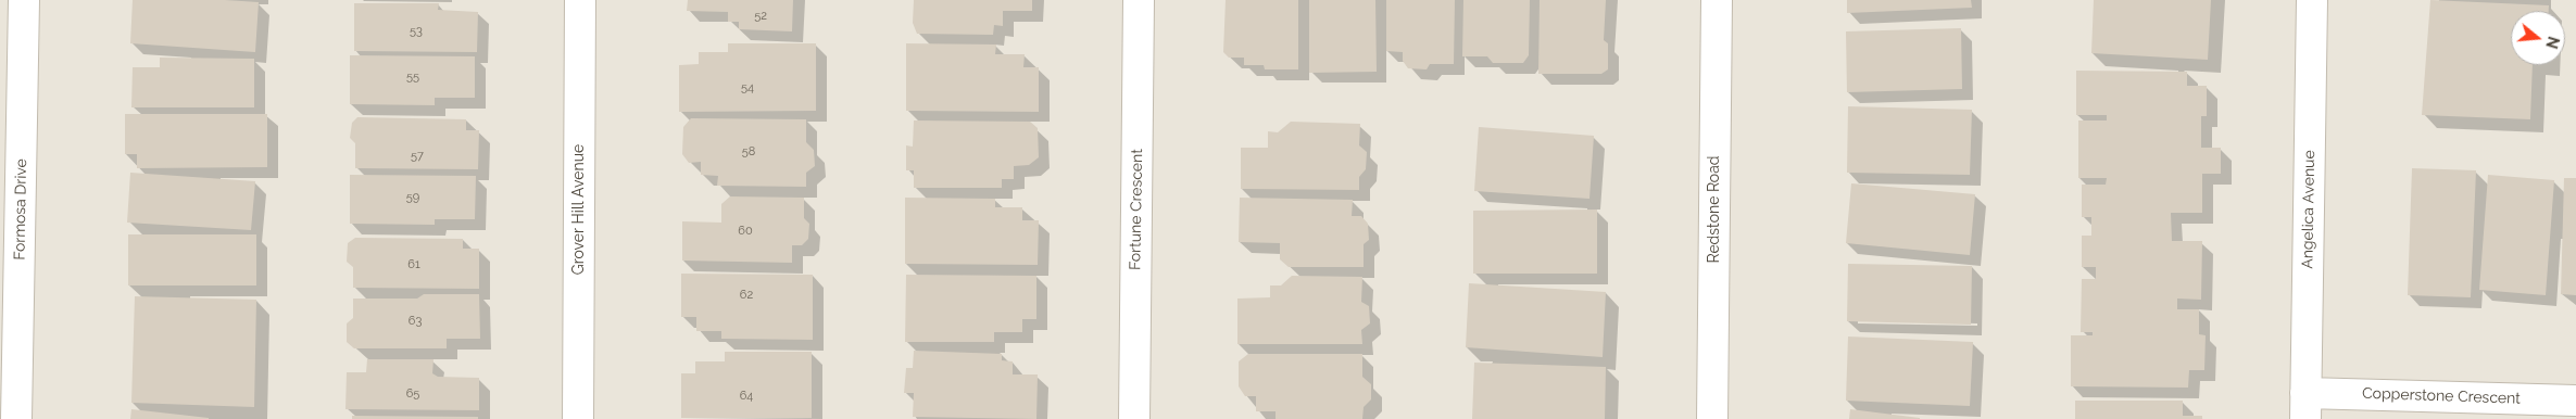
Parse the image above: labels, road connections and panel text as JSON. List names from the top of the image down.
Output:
{
  "streets": {
    "street": [
      "Formosa Drive",
      "Grover Hill Avenue",
      "Fortune Crescent",
      "Redstone Road",
      "Angelica Avenue",
      "Copperstone Crescent"
    ]
  },
  "crossings": [
    ["Angelica Avenue", "Copperstone Crescent"]
  ],
  "house_numbers": [
    "52",
    "53",
    "55",
    "54",
    "58",
    "57",
    "59",
    "60",
    "61",
    "62",
    "63",
    "65",
    "64"
  ],
  "north": "right"
}
